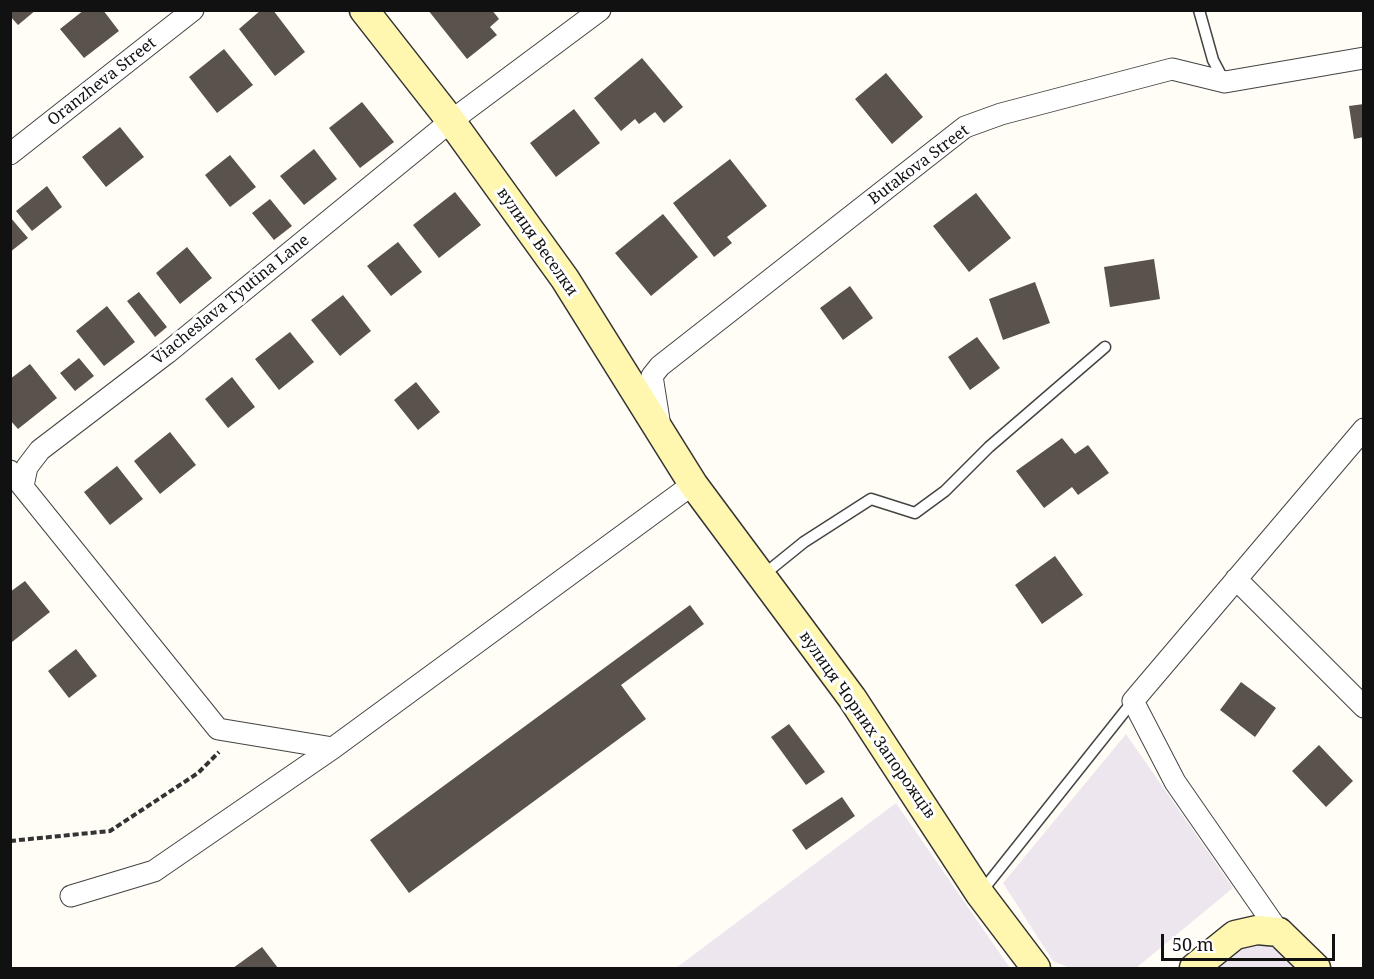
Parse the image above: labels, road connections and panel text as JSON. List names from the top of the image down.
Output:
{
  "streets": {
    "street": [
      "Oranzheva Street",
      "Butakova Street",
      "вулиця Веселки",
      "Viacheslava Tyutina Lane",
      "вулиця Чорних Запорожців"
    ]
  },
  "crossings": [
    ["Butakova Street", "вулиця Веселки"],
    ["вулиця Веселки", "Viacheslava Tyutina Lane"],
    ["вулиця Веселки", "вулиця Чорних Запорожців"]
  ],
  "scale_bar": "50 m"
}
